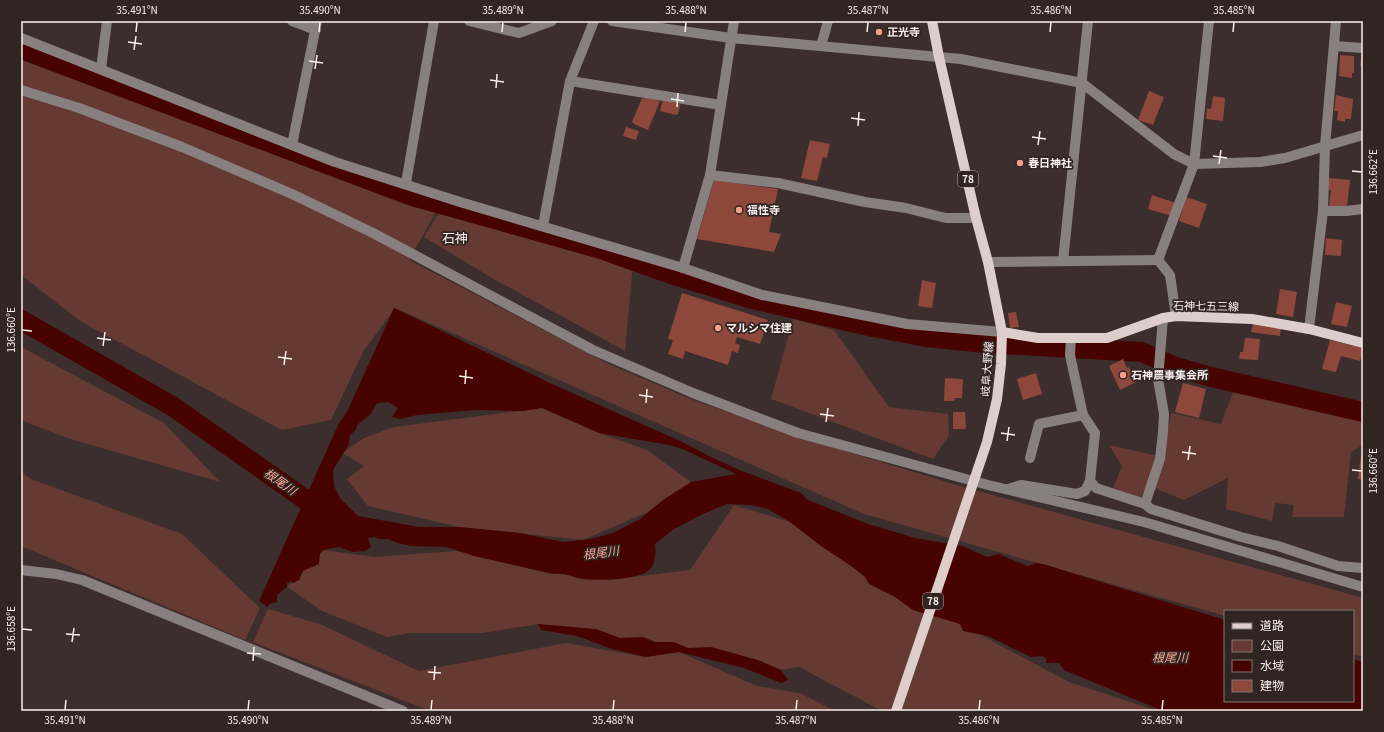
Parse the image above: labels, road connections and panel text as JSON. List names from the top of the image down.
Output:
{
  "streets": {
    "main road": ["78", "石神七五三線", "岐阜大野線"]
  },
  "crossings": [
    ["石神七五三線", "岐阜大野線"]
  ],
  "districts": ["石神"],
  "water": ["根尾川"],
  "places": [
    "正光寺",
    "春日神社",
    "福性寺",
    "マルシマ住建",
    "石神農事集会所"
  ],
  "legend": [
    "道路",
    "公園",
    "水域",
    "建物"
  ],
  "coordinates": [
    "35.491°N",
    "35.490°N",
    "35.489°N",
    "35.488°N",
    "35.487°N",
    "35.486°N",
    "35.485°N",
    "136.662°E",
    "136.660°E",
    "136.658°E"
  ]
}
